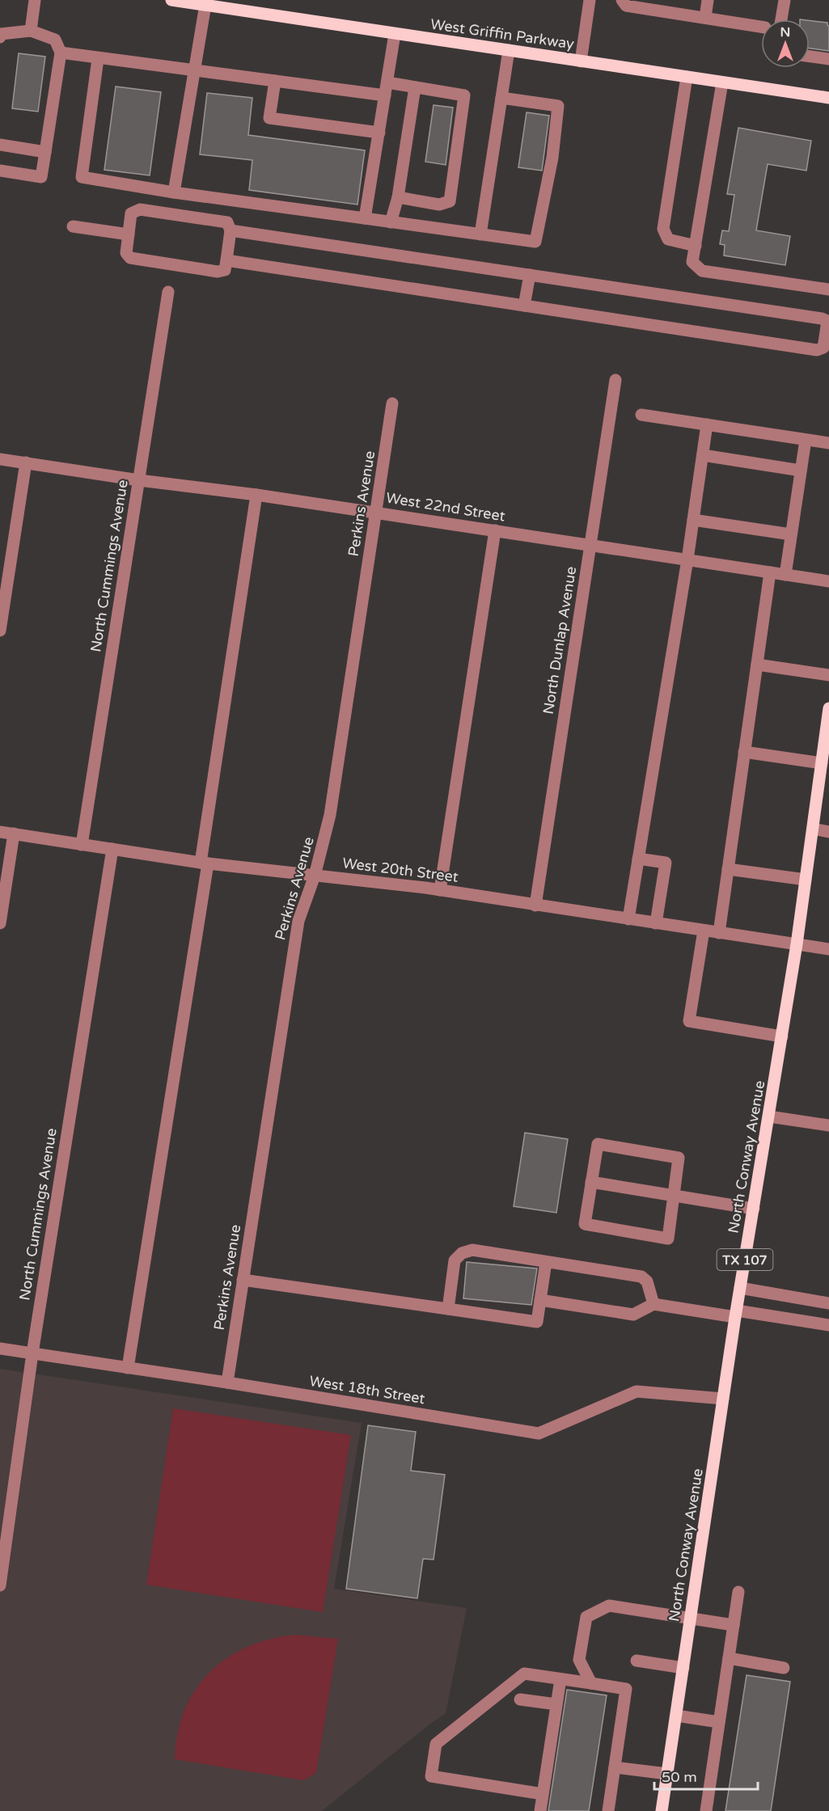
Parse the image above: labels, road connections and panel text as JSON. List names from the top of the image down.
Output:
{
  "streets": {
    "main road": ["West Griffin Parkway", "North Conway Avenue", "TX 107"],
    "street": [
      "Perkins Avenue",
      "West 22nd Street",
      "North Cummings Avenue",
      "North Dunlap Avenue",
      "West 20th Street",
      "West 18th Street"
    ]
  },
  "crossings": [
    ["Perkins Avenue", "West 22nd Street"],
    ["Perkins Avenue", "West 20th Street"],
    ["Perkins Avenue", "West 18th Street"],
    ["West 22nd Street", "North Cummings Avenue"],
    ["West 22nd Street", "North Dunlap Avenue"],
    ["North Cummings Avenue", "West 20th Street"],
    ["North Cummings Avenue", "West 18th Street"],
    ["North Dunlap Avenue", "West 20th Street"],
    ["West 20th Street", "North Conway Avenue"],
    ["North Conway Avenue", "West 18th Street"]
  ],
  "scale_bar": "50 m",
  "north": "top"
}
